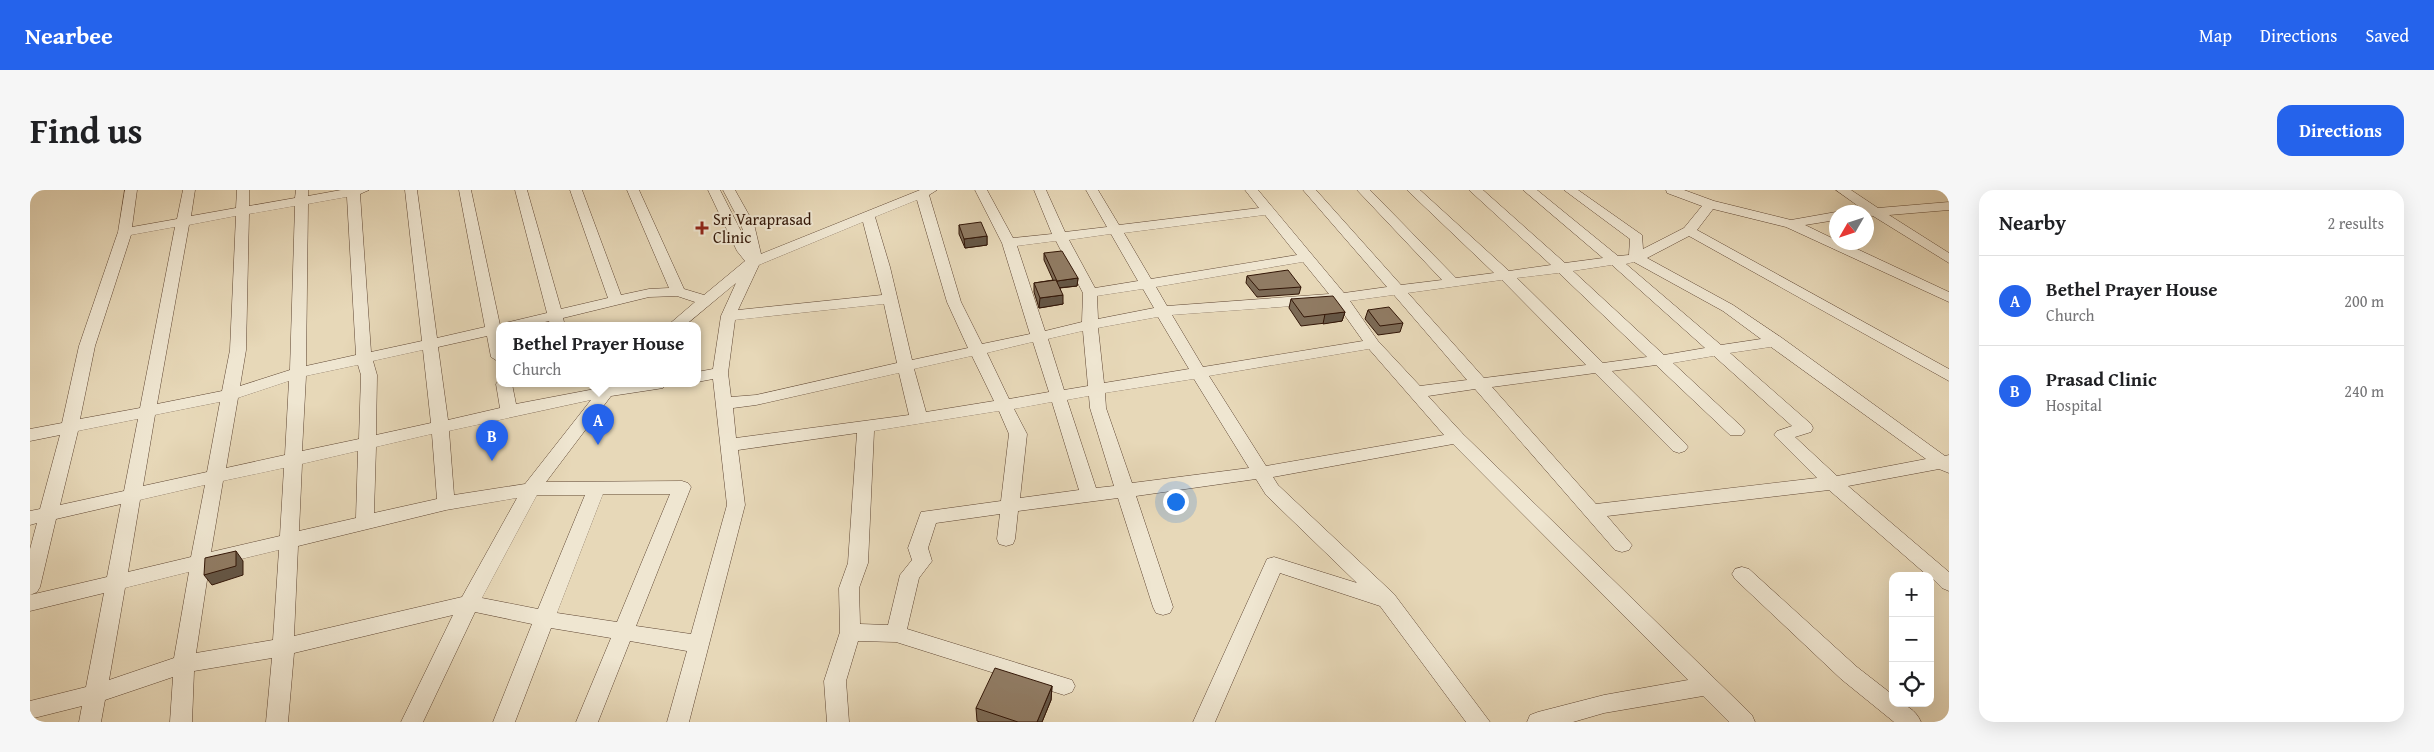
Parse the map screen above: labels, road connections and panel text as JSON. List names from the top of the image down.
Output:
{
  "places": {
    "health": ["Sri Varaprasad Clinic"]
  },
  "north": "bottom left",
  "page": {
    "header": "Nearbee",
    "nav": ["Map", "Directions", "Saved"],
    "title": "Find us",
    "buttons": "Directions",
    "heading": ["Nearby", "2 results"],
    "list": [
      {
        "mark": "A",
        "name": "Bethel Prayer House",
        "note": "Church",
        "value": "200 m"
      },
      {
        "mark": "B",
        "name": "Prasad Clinic",
        "note": "Hospital",
        "value": "240 m"
      }
    ],
    "popup": ["Bethel Prayer House", "Church"],
    "pins": ["A", "B"],
    "map_buttons": ["+", "−"]
  }
}
